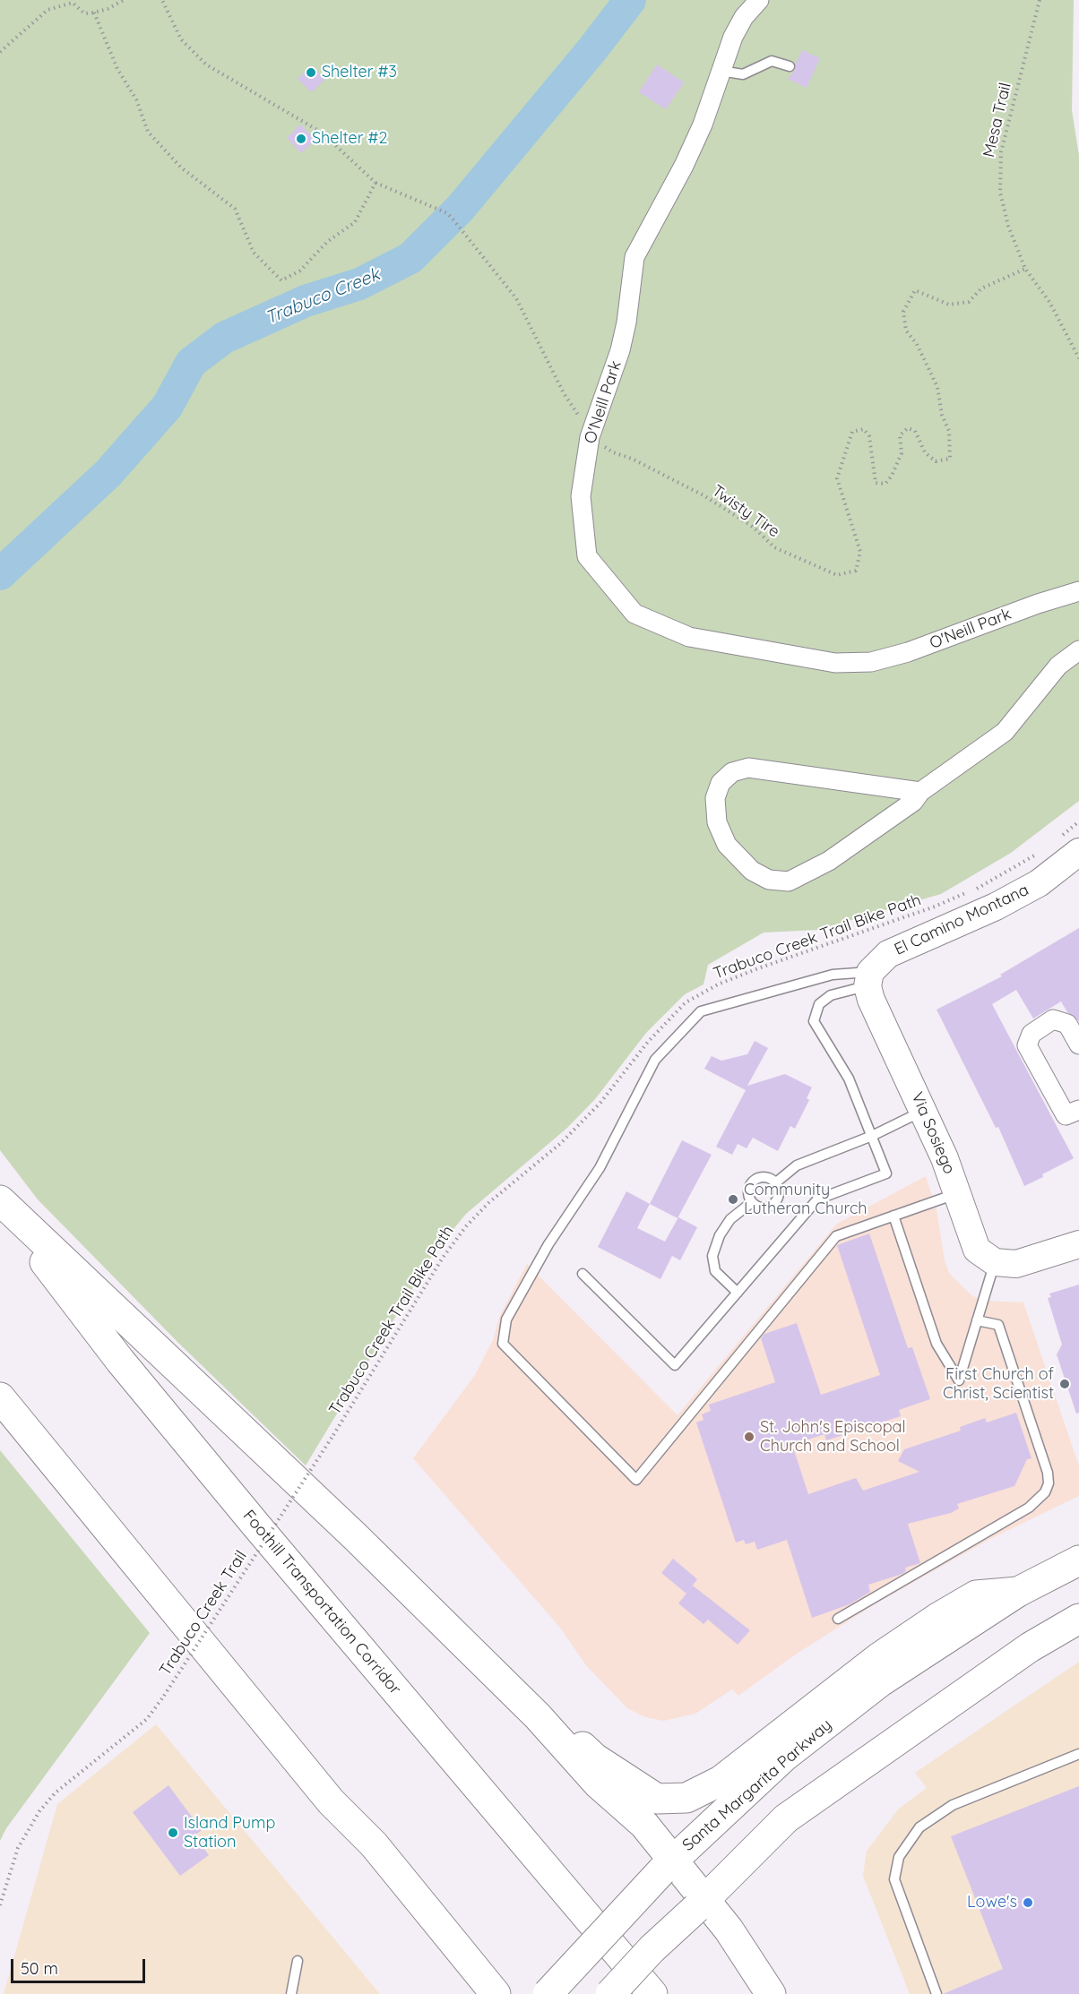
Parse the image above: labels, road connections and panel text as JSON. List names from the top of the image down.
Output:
{
  "streets": {
    "main road": ["Foothill Transportation Corridor", "Santa Margarita Parkway"],
    "street": ["O'Neill Park", "El Camino Montana", "Via Sosiego"],
    "path": [
      "Mesa Trail",
      "Twisty Tire",
      "Trabuco Creek Trail Bike Path",
      "Trabuco Creek Trail"
    ]
  },
  "crossings": [
    ["Mesa Trail", "Twisty Tire"],
    ["O'Neill Park", "Twisty Tire"],
    ["El Camino Montana", "Via Sosiego"],
    ["Trabuco Creek Trail Bike Path", "Trabuco Creek Trail"]
  ],
  "water": ["Trabuco Creek"],
  "places": [
    "Shelter #3",
    "Shelter #2",
    "Community Lutheran Church",
    "First Church of Christ, Scientist",
    "St. John's Episcopal Church and School",
    "Island Pump Station",
    "Lowe's"
  ],
  "scale_bar": "50 m"
}
